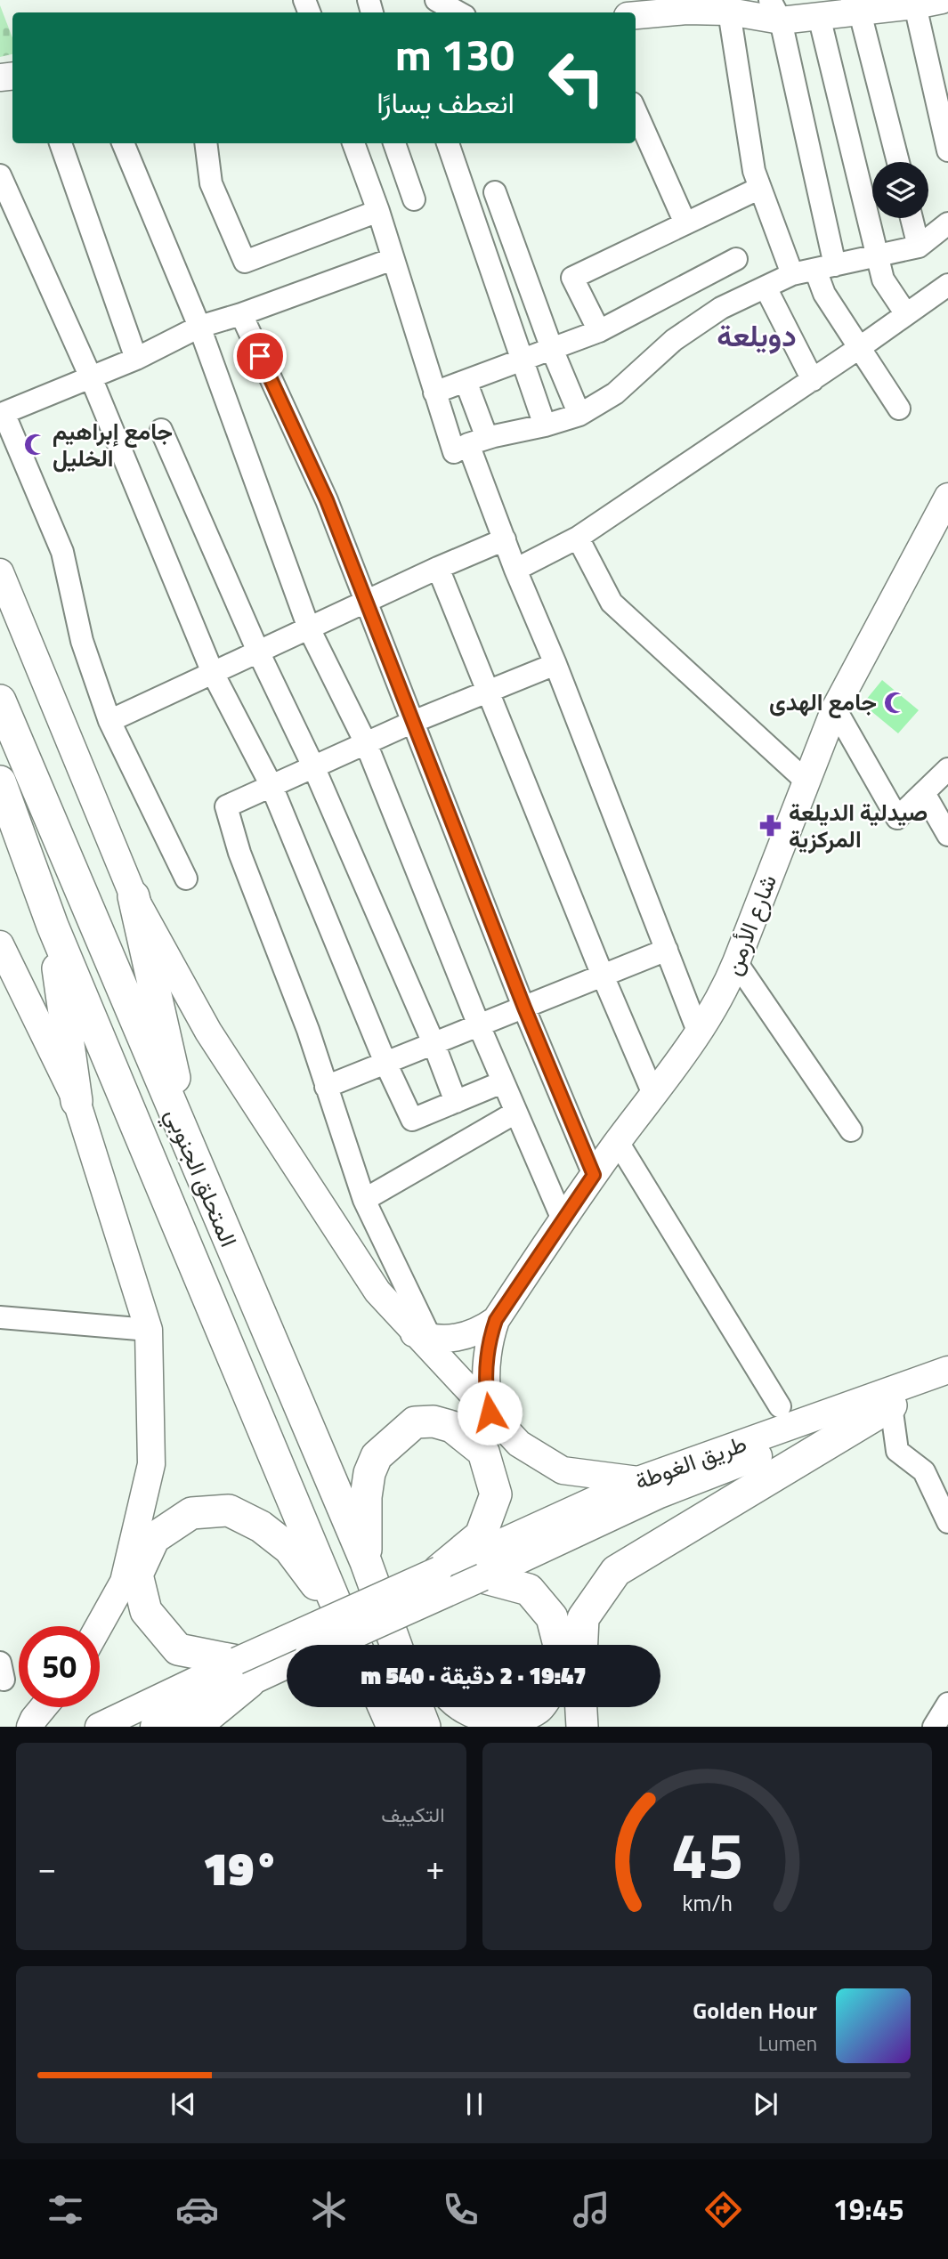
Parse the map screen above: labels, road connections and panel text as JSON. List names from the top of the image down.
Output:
{
  "streets": {
    "highway": ["المتحلق الجنوبي"],
    "main road": ["شارع الأرمن", "طريق الغوطة"]
  },
  "crossings": [
    ["المتحلق الجنوبي", "طريق الغوطة"]
  ],
  "districts": ["دويلعة"],
  "places": {
    "mosque": ["جامع إبراهيم الخليل", "جامع الهدى"],
    "pharmacy": ["صيدلية الديلعة المركزية"]
  },
  "page": {
    "turn": ["130 m", "انعطف يسارًا"],
    "limit": "50",
    "trip": "19:47 · 2 دقيقة · 540 m",
    "tile": "التكييف",
    "heat": ["−", "19°", "+"],
    "song": ["Golden Hour", "Lumen"],
    "tabs": "19:45",
    "gauge": ["45", "km/h"]
  }
}
